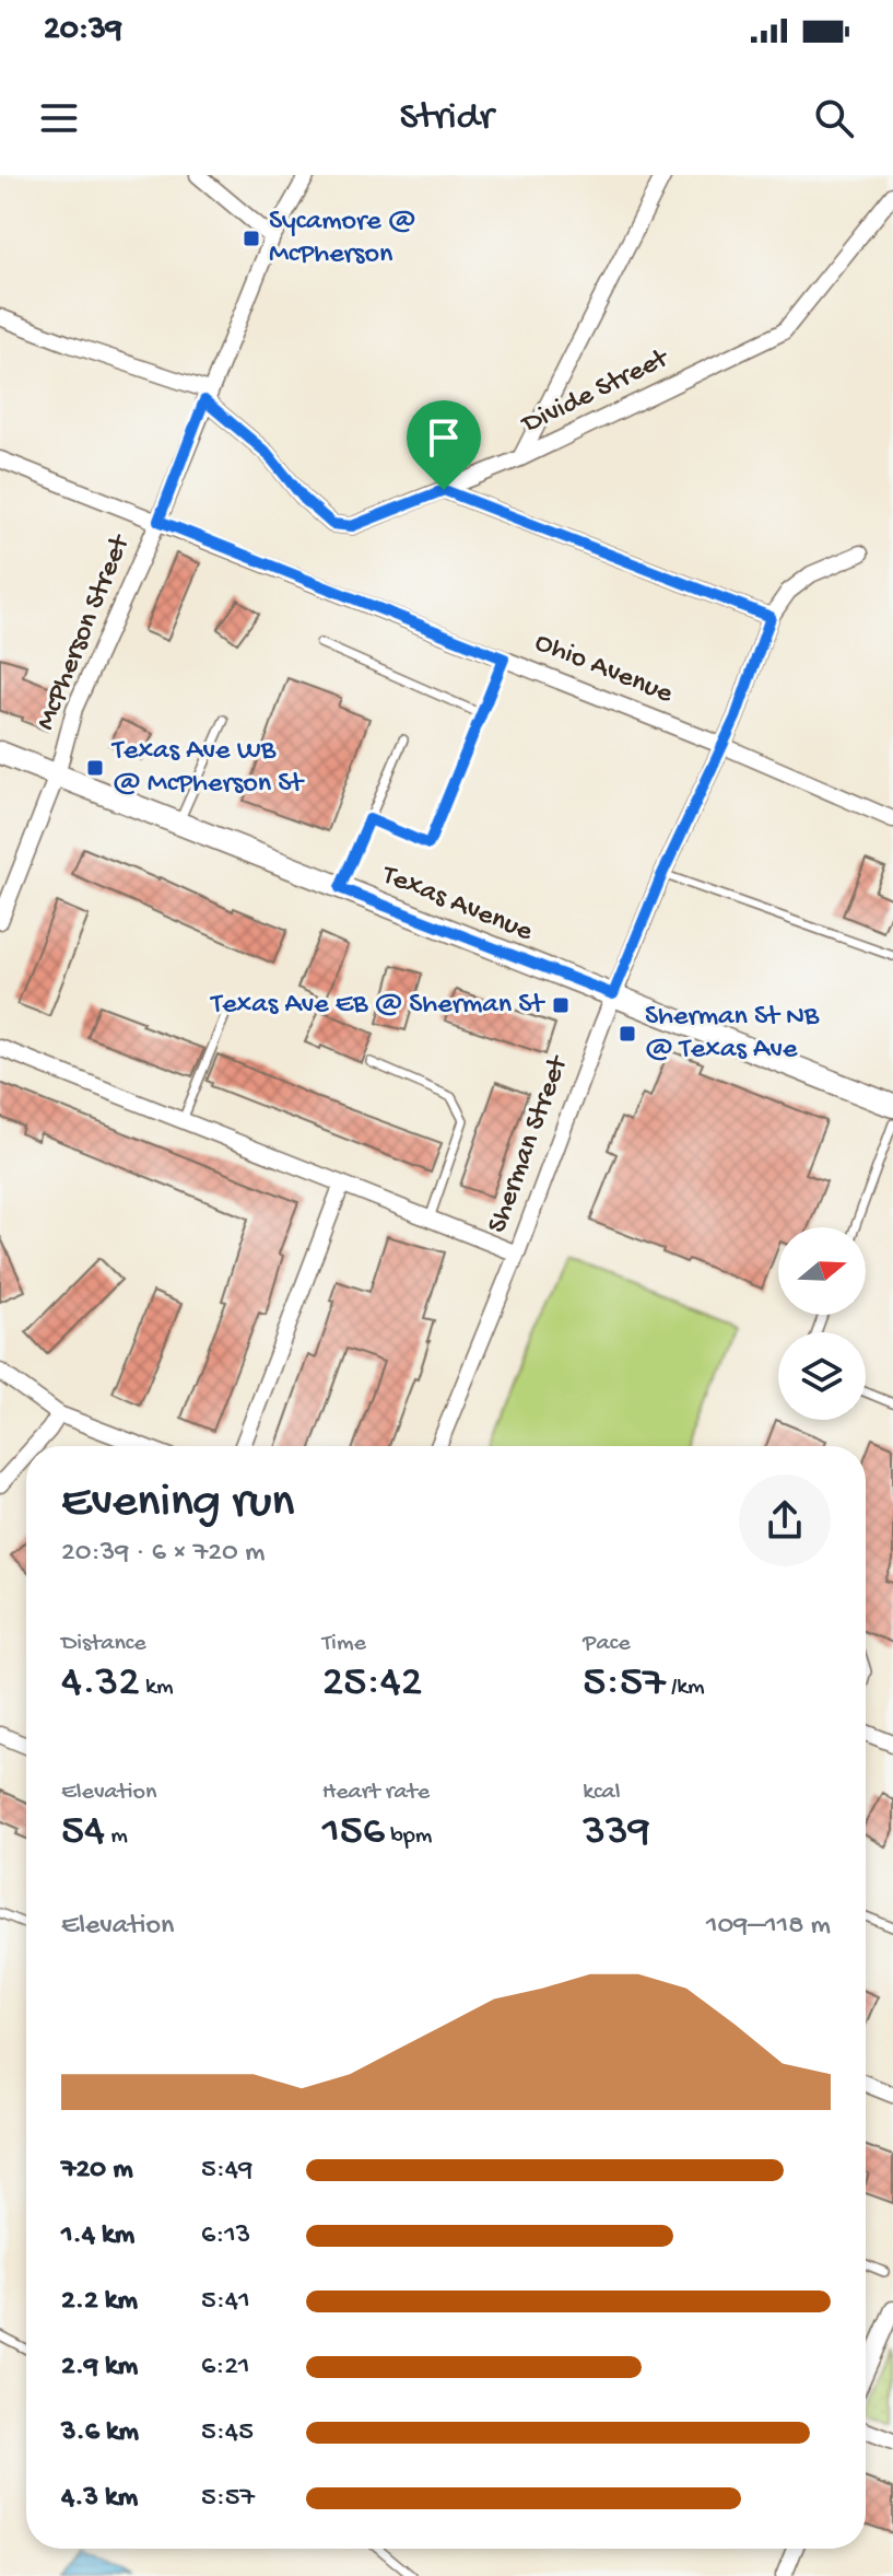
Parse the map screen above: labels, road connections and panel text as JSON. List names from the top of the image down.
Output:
{
  "streets": {
    "street": [
      "Divide Street",
      "McPherson Street",
      "Ohio Avenue",
      "Texas Avenue",
      "Sherman Street"
    ]
  },
  "crossings": [
    ["Divide Street", "McPherson Street"],
    ["McPherson Street", "Ohio Avenue"],
    ["McPherson Street", "Texas Avenue"],
    ["Ohio Avenue", "Sherman Street"],
    ["Texas Avenue", "Sherman Street"]
  ],
  "places": {
    "transit": [
      "Sycamore @ McPherson",
      "Texas Ave WB @ McPherson St",
      "Texas Ave EB @ Sherman St",
      "Sherman St NB @ Texas Ave"
    ]
  },
  "north": "right",
  "page": {
    "status": "20:39",
    "header": "Stridr",
    "heading": ["Evening run", "20:39 · 6 × 720 m"],
    "stats": [
      ["Distance", "4.32 km"],
      ["Time", "25:42"],
      ["Pace", "5:57 /km"],
      ["Elevation", "54 m"],
      ["Heart rate", "156 bpm"],
      ["kcal", "339"]
    ],
    "chart": ["Elevation", "109–118 m"],
    "list": [
      {
        "name": "720 m",
        "note": "5:49"
      },
      {
        "name": "1.4 km",
        "note": "6:13"
      },
      {
        "name": "2.2 km",
        "note": "5:41"
      },
      {
        "name": "2.9 km",
        "note": "6:21"
      },
      {
        "name": "3.6 km",
        "note": "5:45"
      },
      {
        "name": "4.3 km",
        "note": "5:57"
      }
    ]
  }
}
